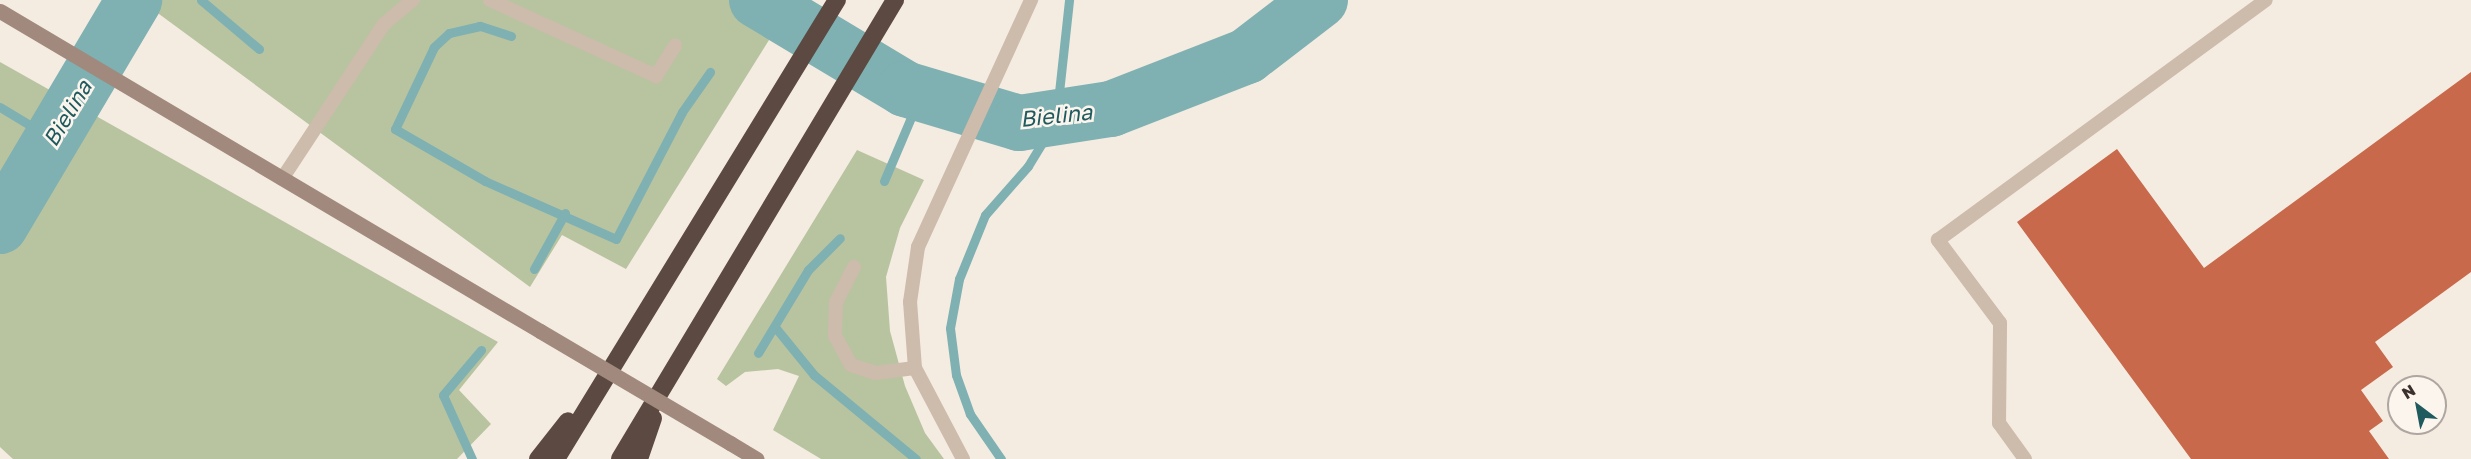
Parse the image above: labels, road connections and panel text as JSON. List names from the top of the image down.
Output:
{
  "water": ["Bielina"],
  "north": "top left"
}
